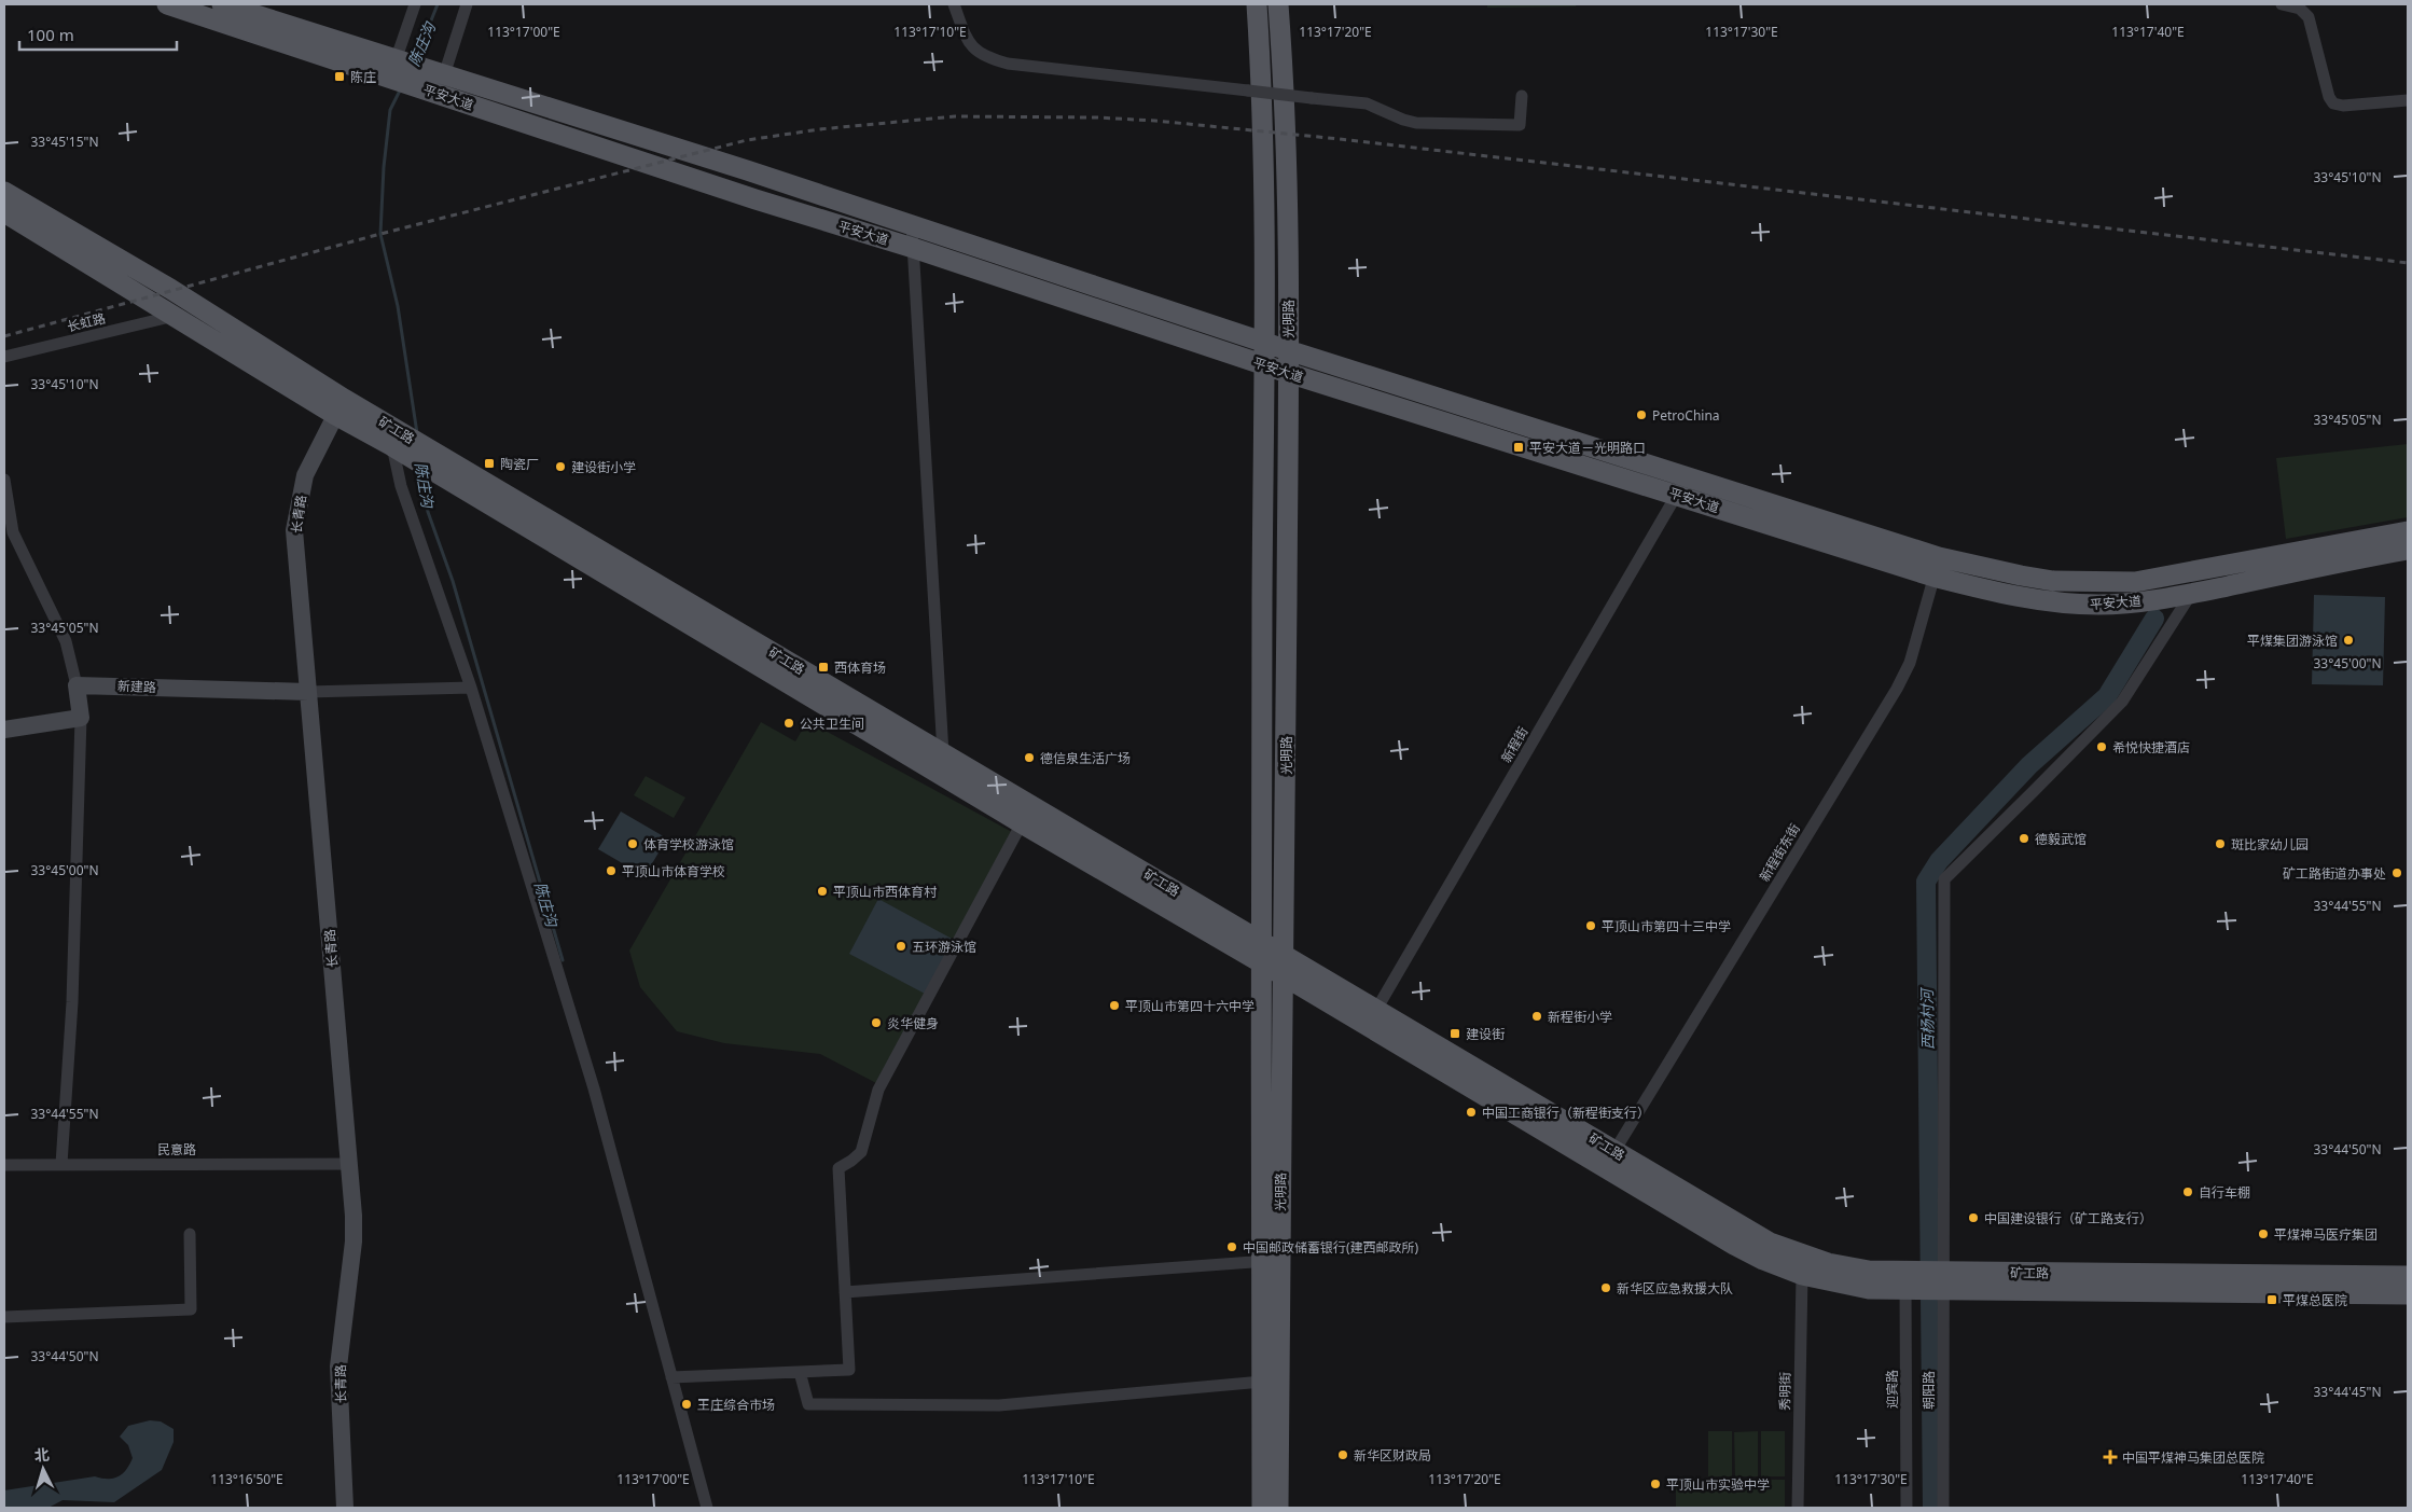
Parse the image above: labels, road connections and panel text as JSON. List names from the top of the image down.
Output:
{
  "streets": {
    "main road": ["平安大道", "光明路", "矿工路"],
    "street": [
      "长虹路",
      "长青路",
      "新建路",
      "新程街",
      "新程街东街",
      "民意路",
      "迎宾路",
      "朝阳路",
      "秀明街"
    ]
  },
  "crossings": [
    ["平安大道", "光明路"],
    ["平安大道", "新程街"],
    ["平安大道", "新程街东街"],
    ["平安大道", "朝阳路"],
    ["光明路", "矿工路"],
    ["长虹路", "矿工路"],
    ["矿工路", "长青路"],
    ["矿工路", "新程街"],
    ["矿工路", "新程街东街"],
    ["矿工路", "迎宾路"],
    ["矿工路", "朝阳路"],
    ["矿工路", "秀明街"],
    ["长青路", "新建路"],
    ["长青路", "民意路"]
  ],
  "water": ["陈庄沟", "西杨村河"],
  "places": {
    "transit": [
      "陈庄",
      "平安大道－光明路口",
      "陶瓷厂",
      "西体育场",
      "建设街",
      "平煤总医院"
    ],
    "other": [
      "PetroChina",
      "建设街小学",
      "平煤集团游泳馆",
      "公共卫生间",
      "希悦快捷酒店",
      "德信泉生活广场",
      "德毅武馆",
      "体育学校游泳馆",
      "斑比家幼儿园",
      "平顶山市体育学校",
      "矿工路街道办事处",
      "平顶山市西体育村",
      "平顶山市第四十三中学",
      "五环游泳馆",
      "平顶山市第四十六中学",
      "新程街小学",
      "炎华健身",
      "中国工商银行（新程街支行）",
      "自行车棚",
      "中国建设银行（矿工路支行）",
      "平煤神马医疗集团",
      "中国邮政储蓄银行(建西邮政所)",
      "新华区应急救援大队",
      "王庄综合市场",
      "新华区财政局",
      "平顶山市实验中学"
    ],
    "health": ["中国平煤神马集团总医院"]
  },
  "scale_bar": "100 m",
  "north": "top",
  "coordinates": [
    "113°17'00\"E",
    "113°17'10\"E",
    "113°17'20\"E",
    "113°17'30\"E",
    "113°17'40\"E",
    "33°45'15\"N",
    "33°45'10\"N",
    "33°45'05\"N",
    "33°45'00\"N",
    "33°44'55\"N",
    "33°44'50\"N",
    "33°44'45\"N",
    "113°16'50\"E"
  ]
}
